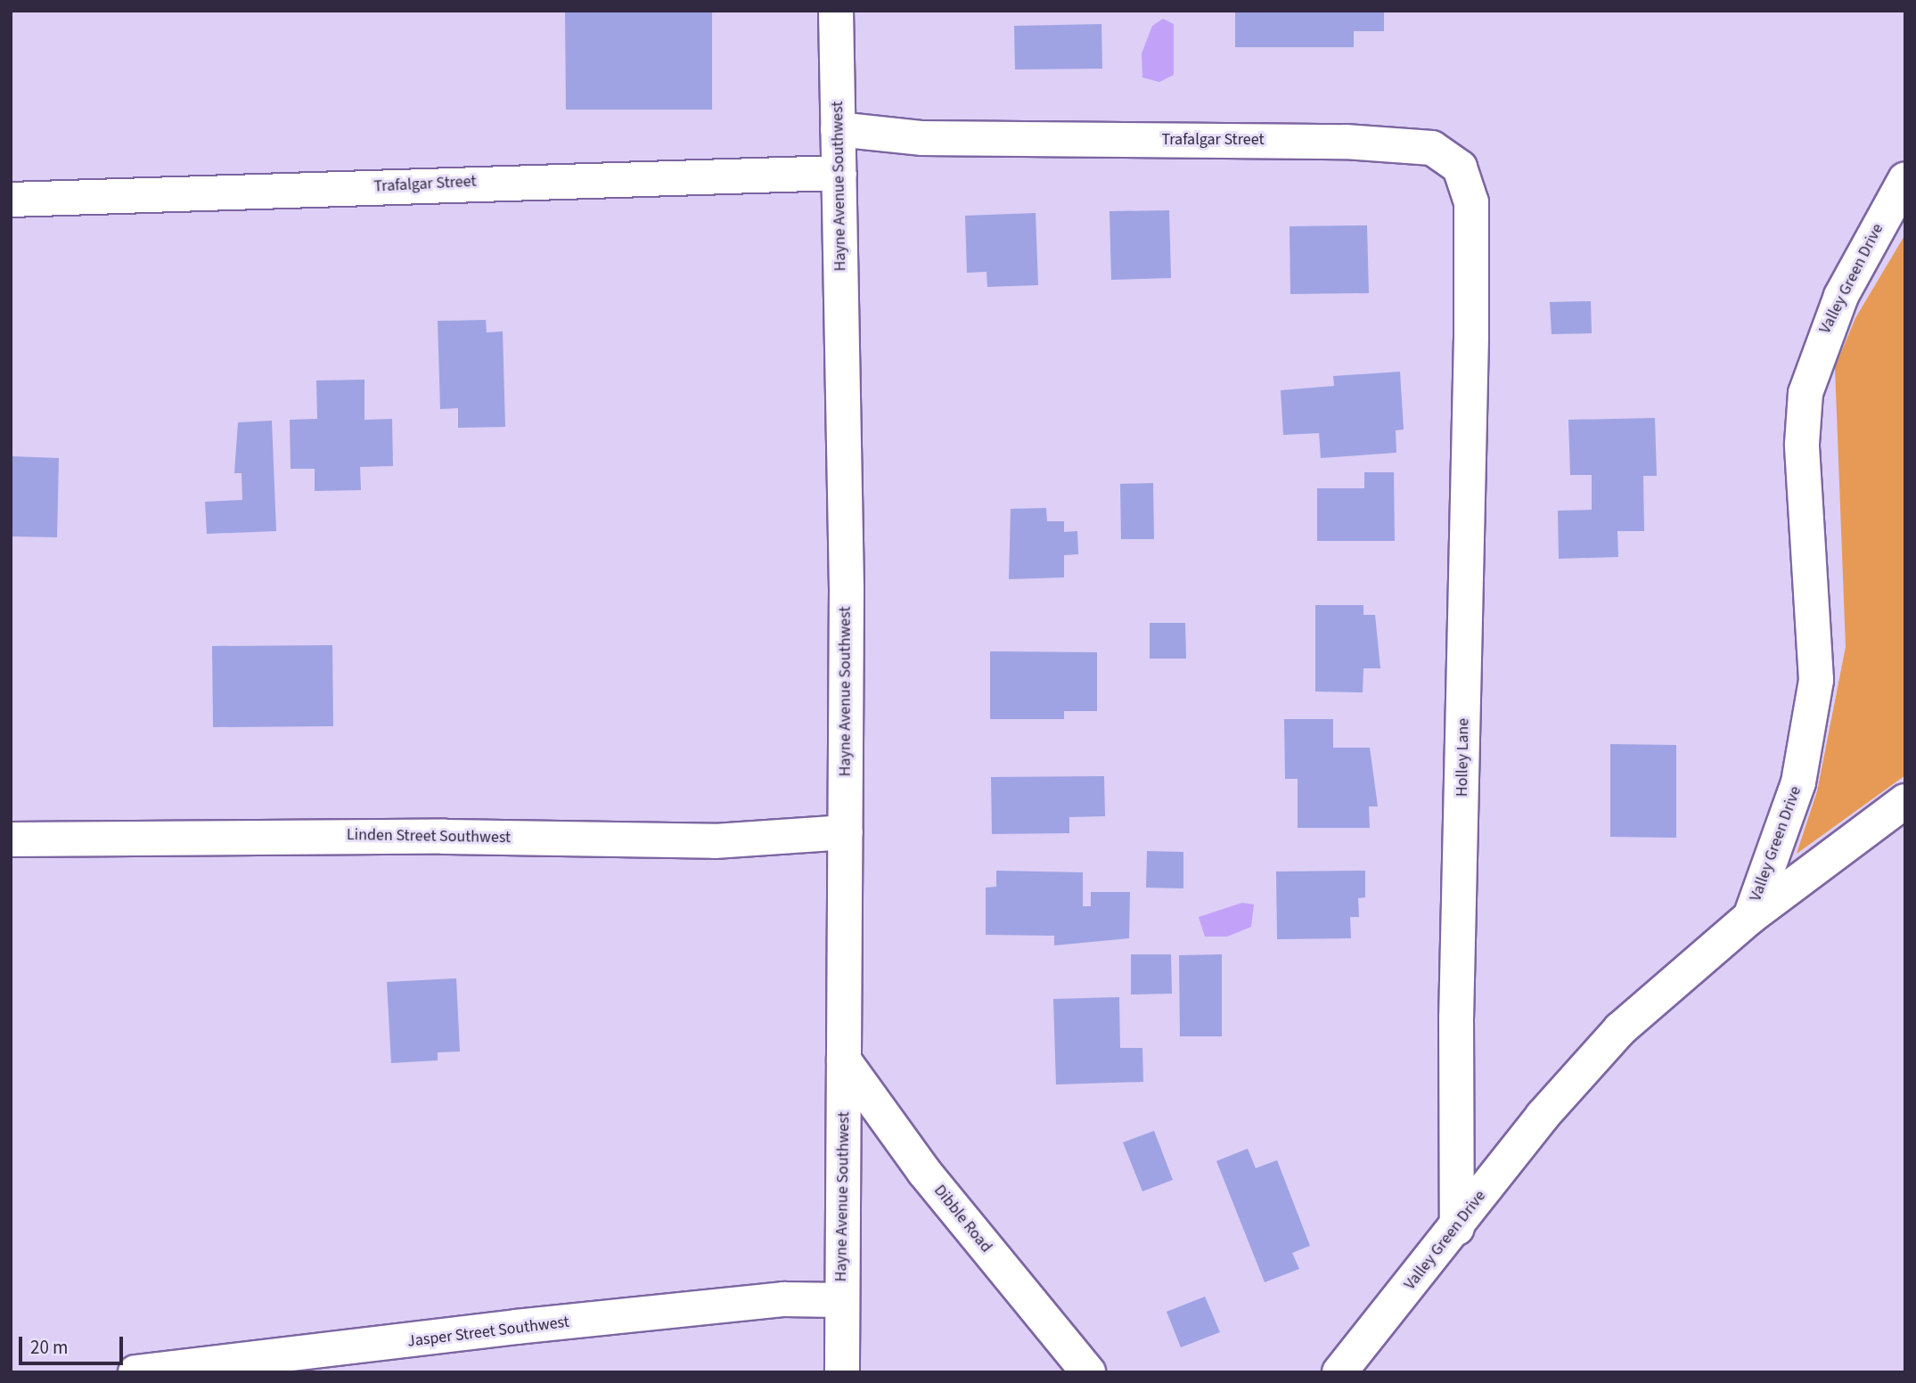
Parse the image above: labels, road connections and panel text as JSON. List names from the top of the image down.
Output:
{
  "streets": {
    "street": [
      "Trafalgar Street",
      "Hayne Avenue Southwest",
      "Valley Green Drive",
      "Holley Lane",
      "Linden Street Southwest",
      "Dibble Road",
      "Jasper Street Southwest"
    ]
  },
  "crossings": [
    ["Trafalgar Street", "Hayne Avenue Southwest"],
    ["Trafalgar Street", "Holley Lane"],
    ["Hayne Avenue Southwest", "Linden Street Southwest"],
    ["Hayne Avenue Southwest", "Dibble Road"],
    ["Hayne Avenue Southwest", "Jasper Street Southwest"],
    ["Valley Green Drive", "Holley Lane"]
  ],
  "scale_bar": "20 m"
}
